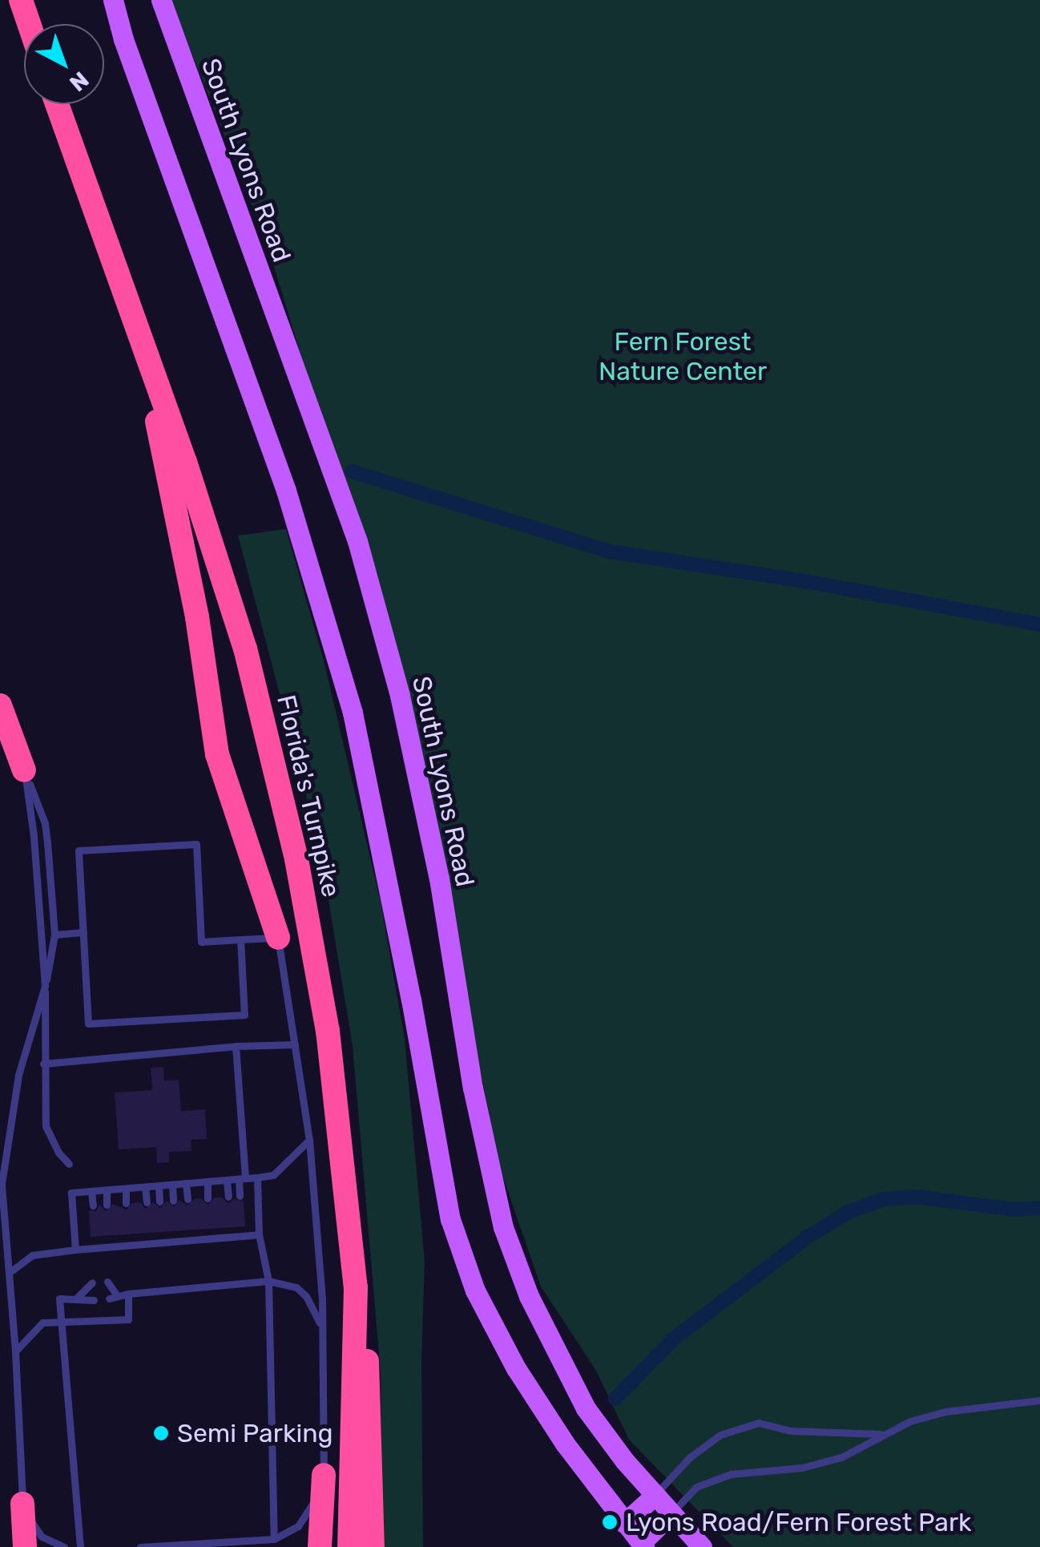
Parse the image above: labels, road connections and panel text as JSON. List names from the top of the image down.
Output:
{
  "streets": {
    "highway": ["Florida's Turnpike"],
    "main road": ["South Lyons Road"]
  },
  "parks": ["Fern Forest Nature Center"],
  "places": ["Semi Parking", "Lyons Road/Fern Forest Park"],
  "north": "bottom right"
}
